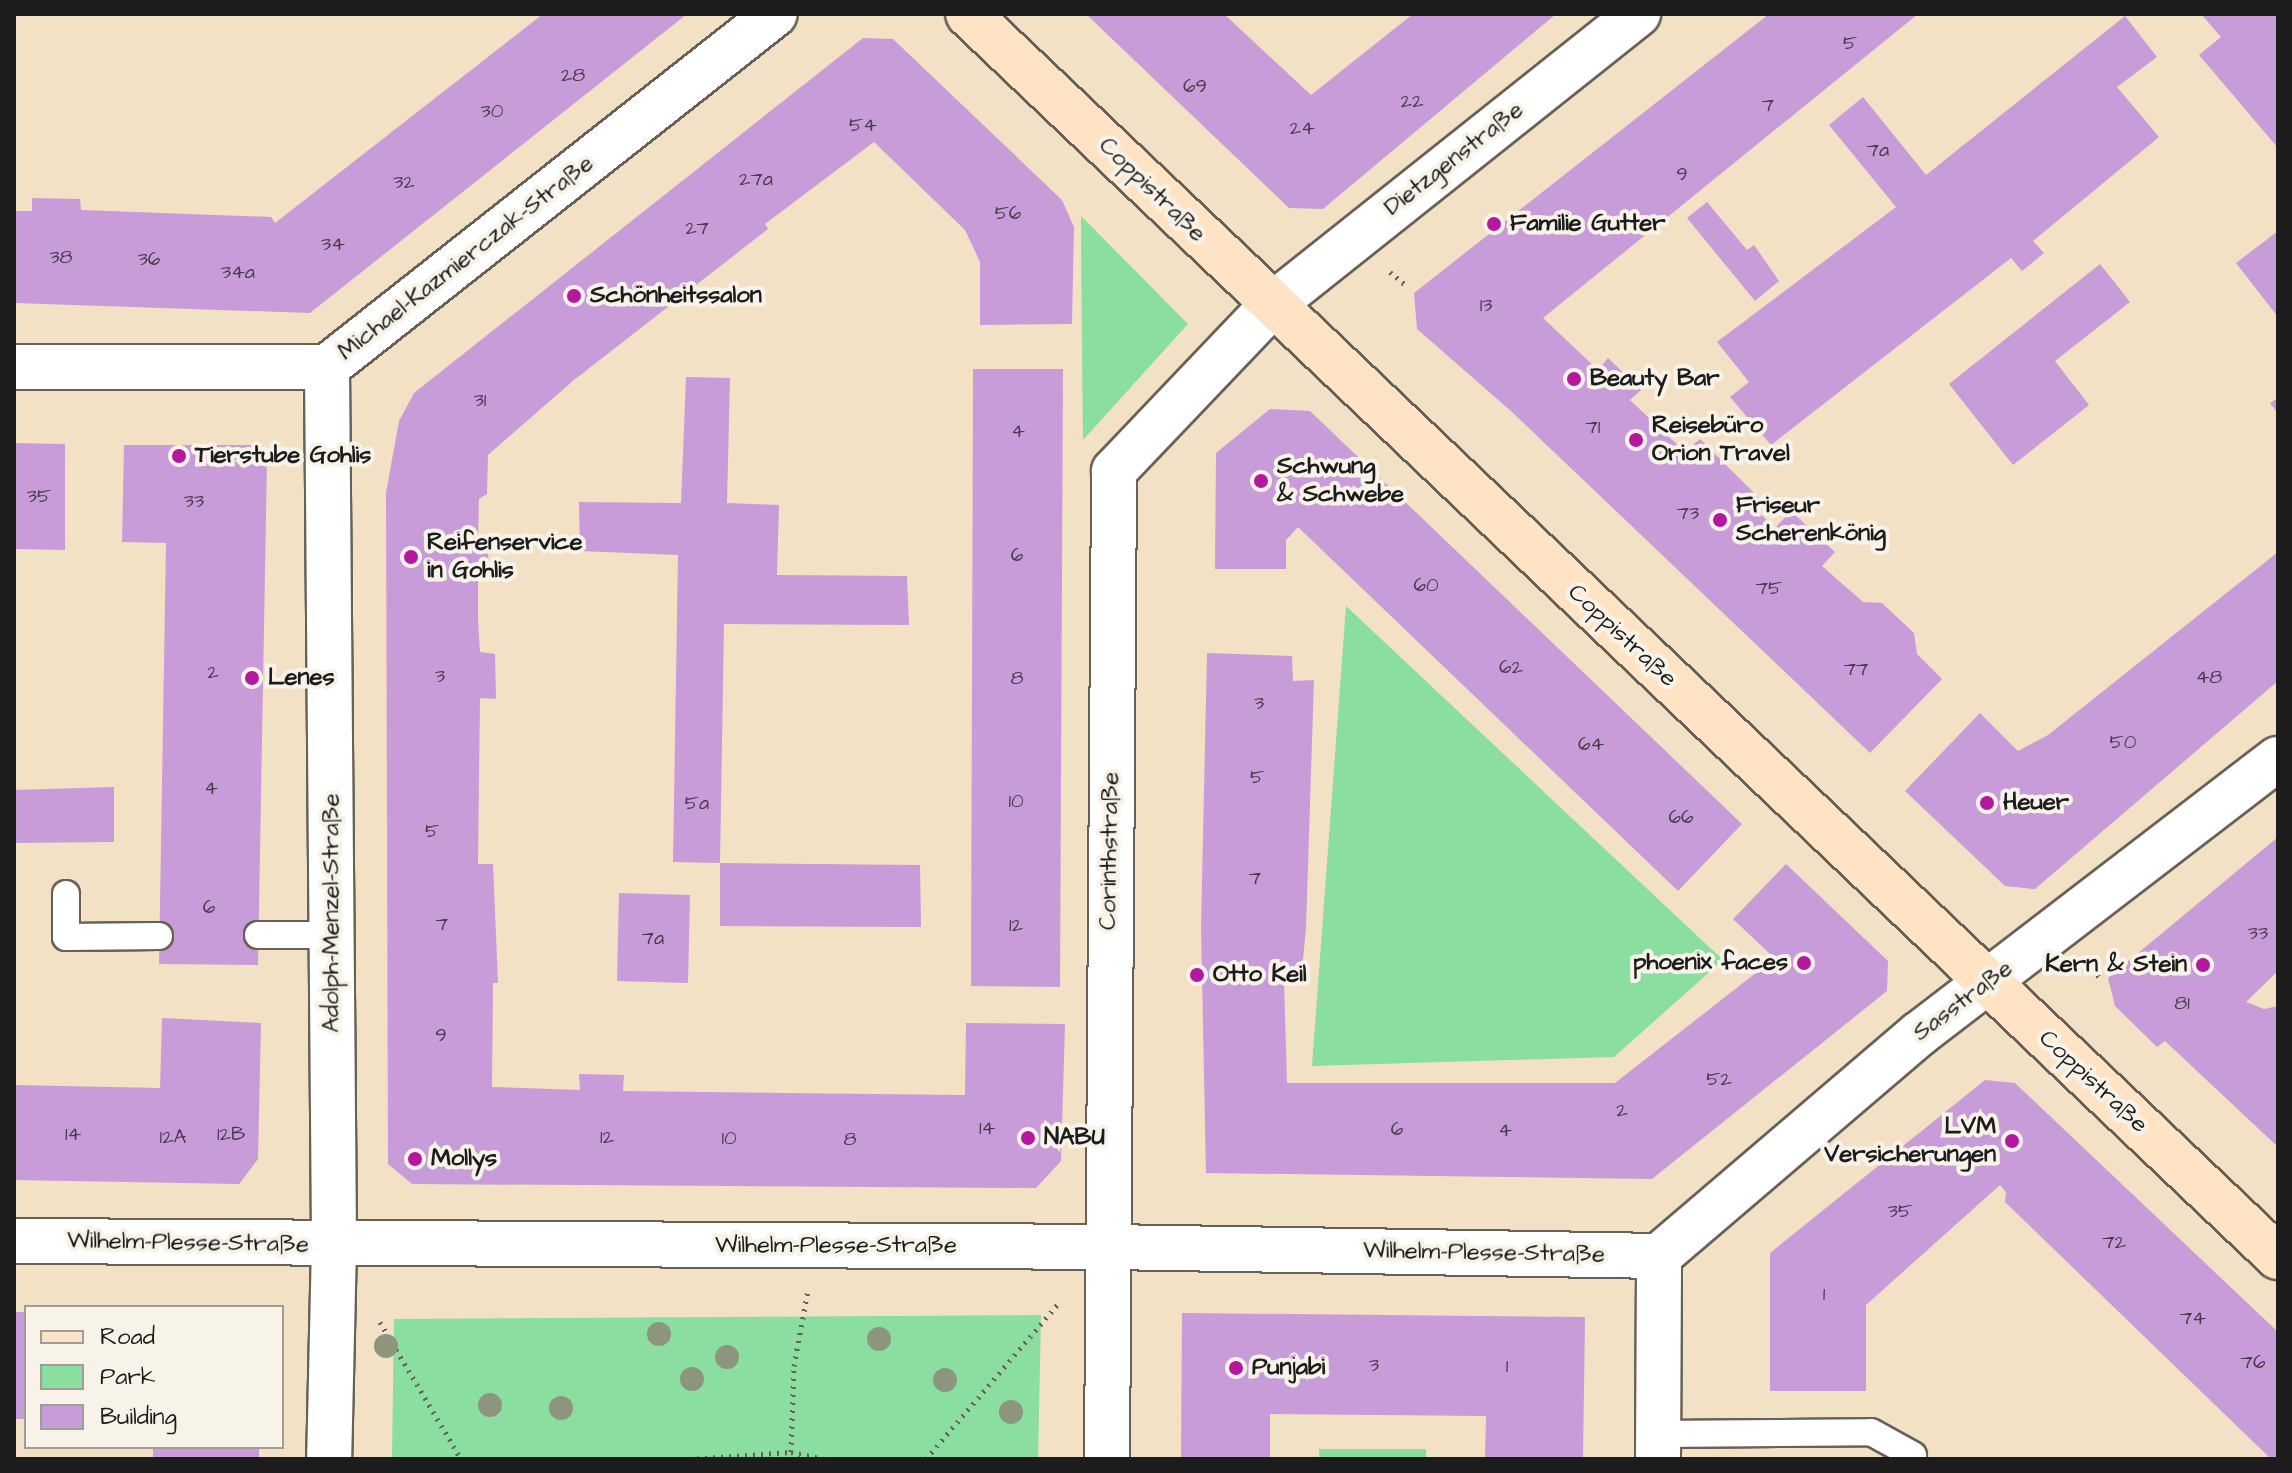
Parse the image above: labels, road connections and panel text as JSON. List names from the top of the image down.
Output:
{
  "streets": {
    "main road": ["Coppistraße"],
    "street": [
      "Dietzgenstraße",
      "Michael-Kazmierczak-Straße",
      "Corinthstraße",
      "Adolph-Menzel-Straße",
      "Sasstraße",
      "Wilhelm-Plesse-Straße"
    ]
  },
  "crossings": [
    ["Dietzgenstraße", "Coppistraße"],
    ["Dietzgenstraße", "Corinthstraße"],
    ["Coppistraße", "Corinthstraße"],
    ["Coppistraße", "Sasstraße"],
    ["Michael-Kazmierczak-Straße", "Adolph-Menzel-Straße"],
    ["Corinthstraße", "Wilhelm-Plesse-Straße"],
    ["Adolph-Menzel-Straße", "Wilhelm-Plesse-Straße"],
    ["Sasstraße", "Wilhelm-Plesse-Straße"]
  ],
  "places": [
    "Familie Gutter",
    "Schönheitssalon",
    "Beauty Bar",
    "Reisebüro Orion Travel",
    "Tierstube Gohlis",
    "Schwung & Schwebe",
    "Friseur Scherenkönig",
    "Reifenservice in Gohlis",
    "Lenes",
    "Heuer",
    "phoenix faces",
    "Kern & Stein",
    "Otto Keil",
    "NABU",
    "LVM Versicherungen",
    "Mollys",
    "Punjabi"
  ],
  "house_numbers": [
    "5",
    "28",
    "69",
    "22",
    "7",
    "30",
    "54",
    "24",
    "7a",
    "9",
    "27a",
    "32",
    "56",
    "27",
    "34",
    "38",
    "36",
    "34a",
    "13",
    "31",
    "71",
    "4",
    "35",
    "33",
    "73",
    "6",
    "60",
    "75",
    "62",
    "77",
    "2",
    "3",
    "48",
    "8",
    "3",
    "50",
    "64",
    "5",
    "4",
    "10",
    "5a",
    "66",
    "5",
    "7",
    "6",
    "7",
    "12",
    "33",
    "7a",
    "81",
    "9",
    "52",
    "2",
    "14",
    "6",
    "4",
    "14",
    "12B",
    "12A",
    "12",
    "10",
    "8",
    "35",
    "72",
    "1",
    "74",
    "76",
    "3",
    "1"
  ],
  "legend": ["Road", "Park", "Building"]
}
